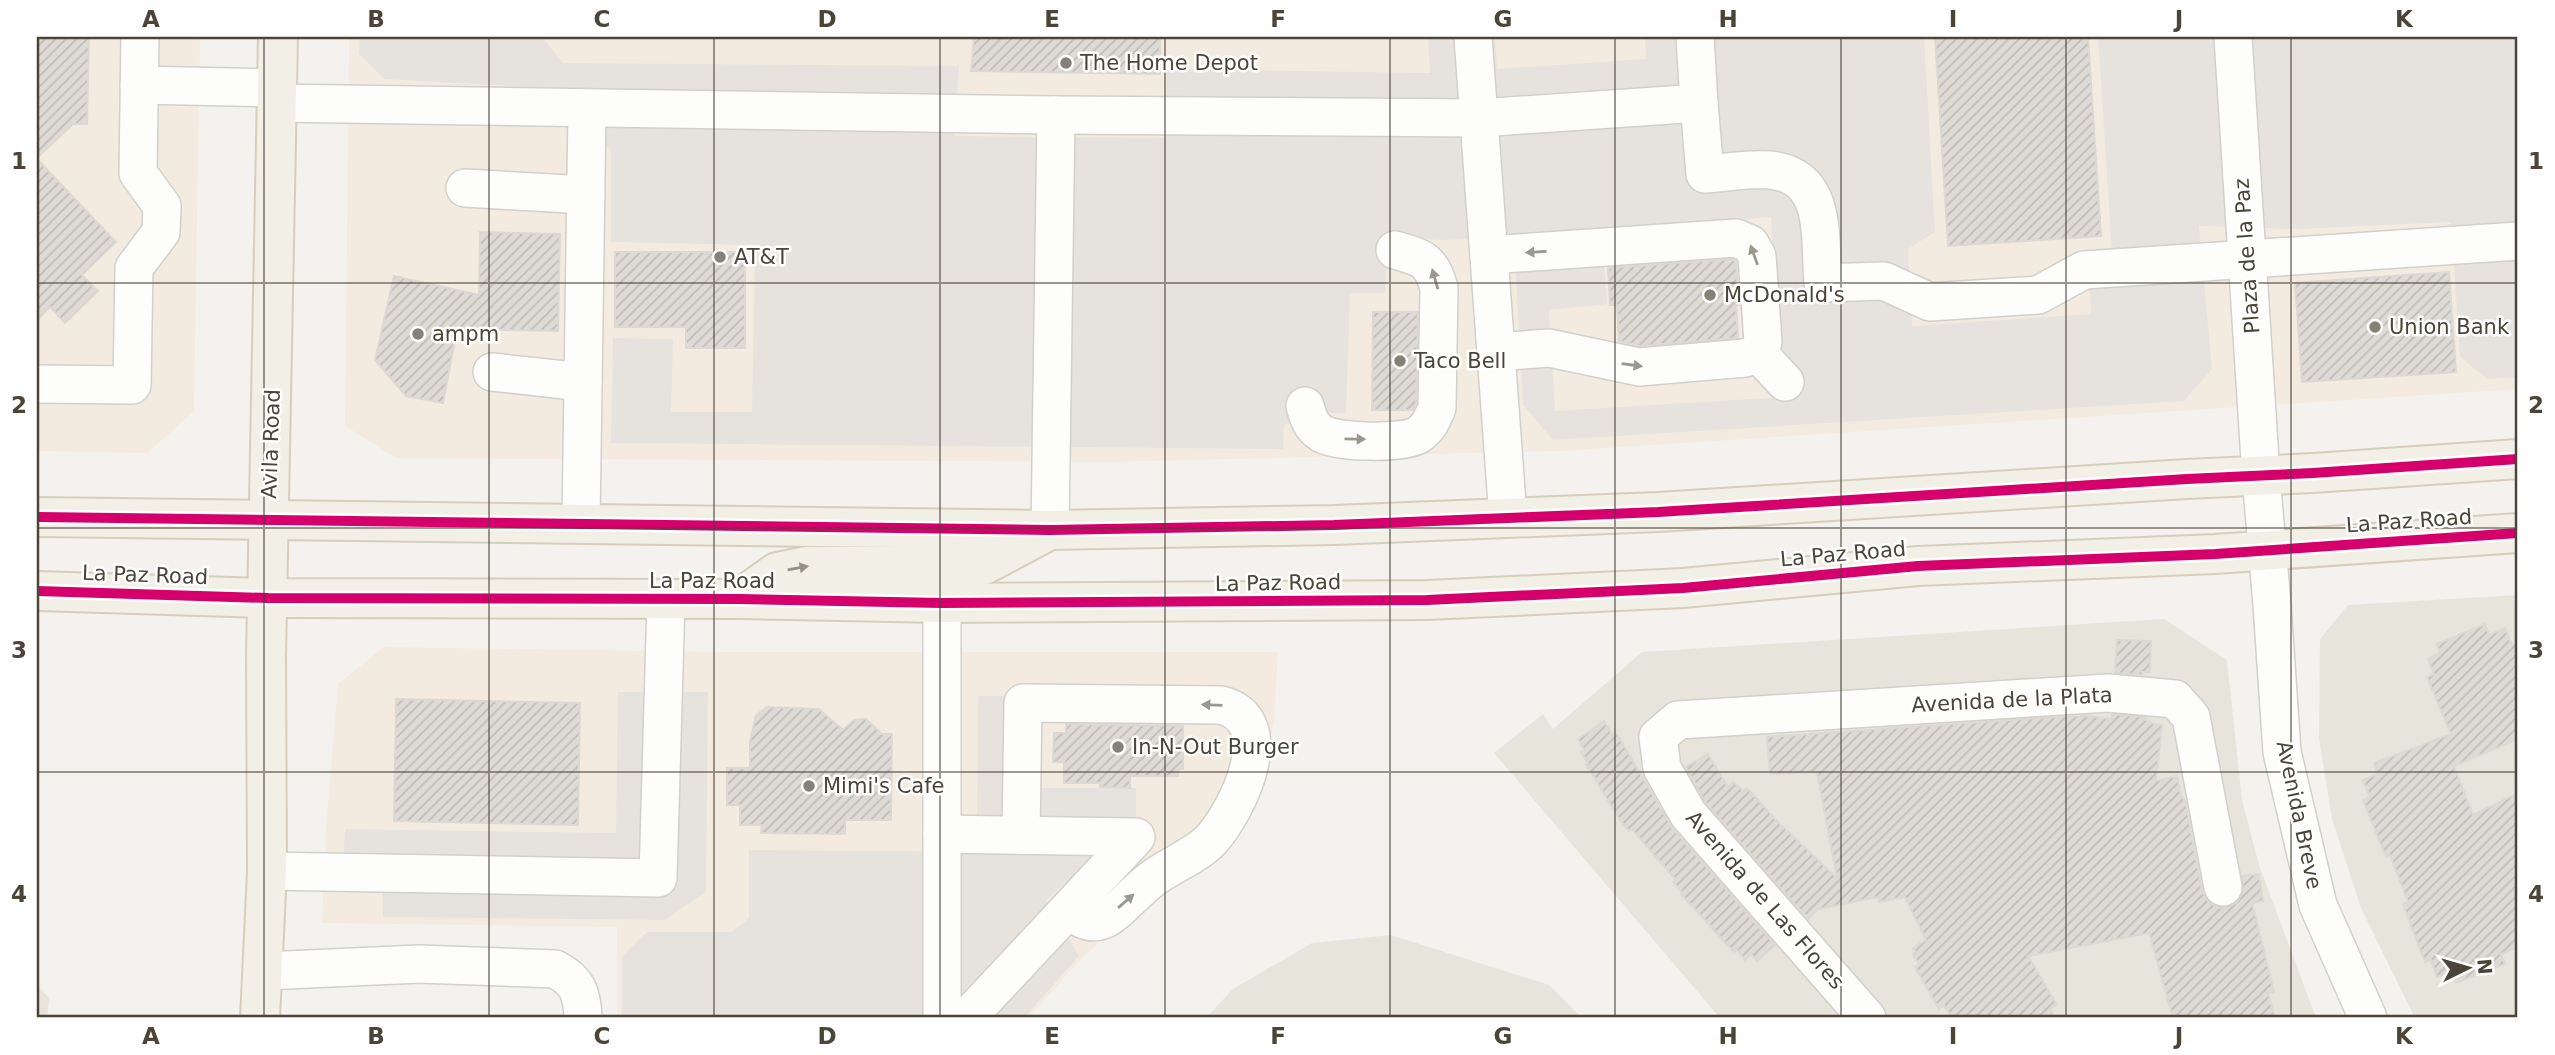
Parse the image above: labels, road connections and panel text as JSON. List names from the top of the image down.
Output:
{
  "streets": {
    "main road": ["Avila Road", "La Paz Road"],
    "street": [
      "Plaza de la Paz",
      "Avenida de la Plata",
      "Avenida Breve",
      "Avenida de Las Flores"
    ]
  },
  "crossings": [
    ["Plaza de la Paz", "Avenida Breve"],
    ["Avila Road", "La Paz Road"],
    ["La Paz Road", "Avenida Breve"],
    ["Avenida de la Plata", "Avenida de Las Flores"]
  ],
  "places": [
    "The Home Depot",
    "AT&T",
    "McDonald's",
    "Union Bank",
    "ampm",
    "Taco Bell",
    "In-N-Out Burger",
    "Mimi's Cafe"
  ],
  "north": "right",
  "grid": {
    "columns": [
      "A",
      "B",
      "C",
      "D",
      "E",
      "F",
      "G",
      "H",
      "I",
      "J",
      "K"
    ],
    "rows": [
      "1",
      "2",
      "3",
      "4"
    ]
  }
}
